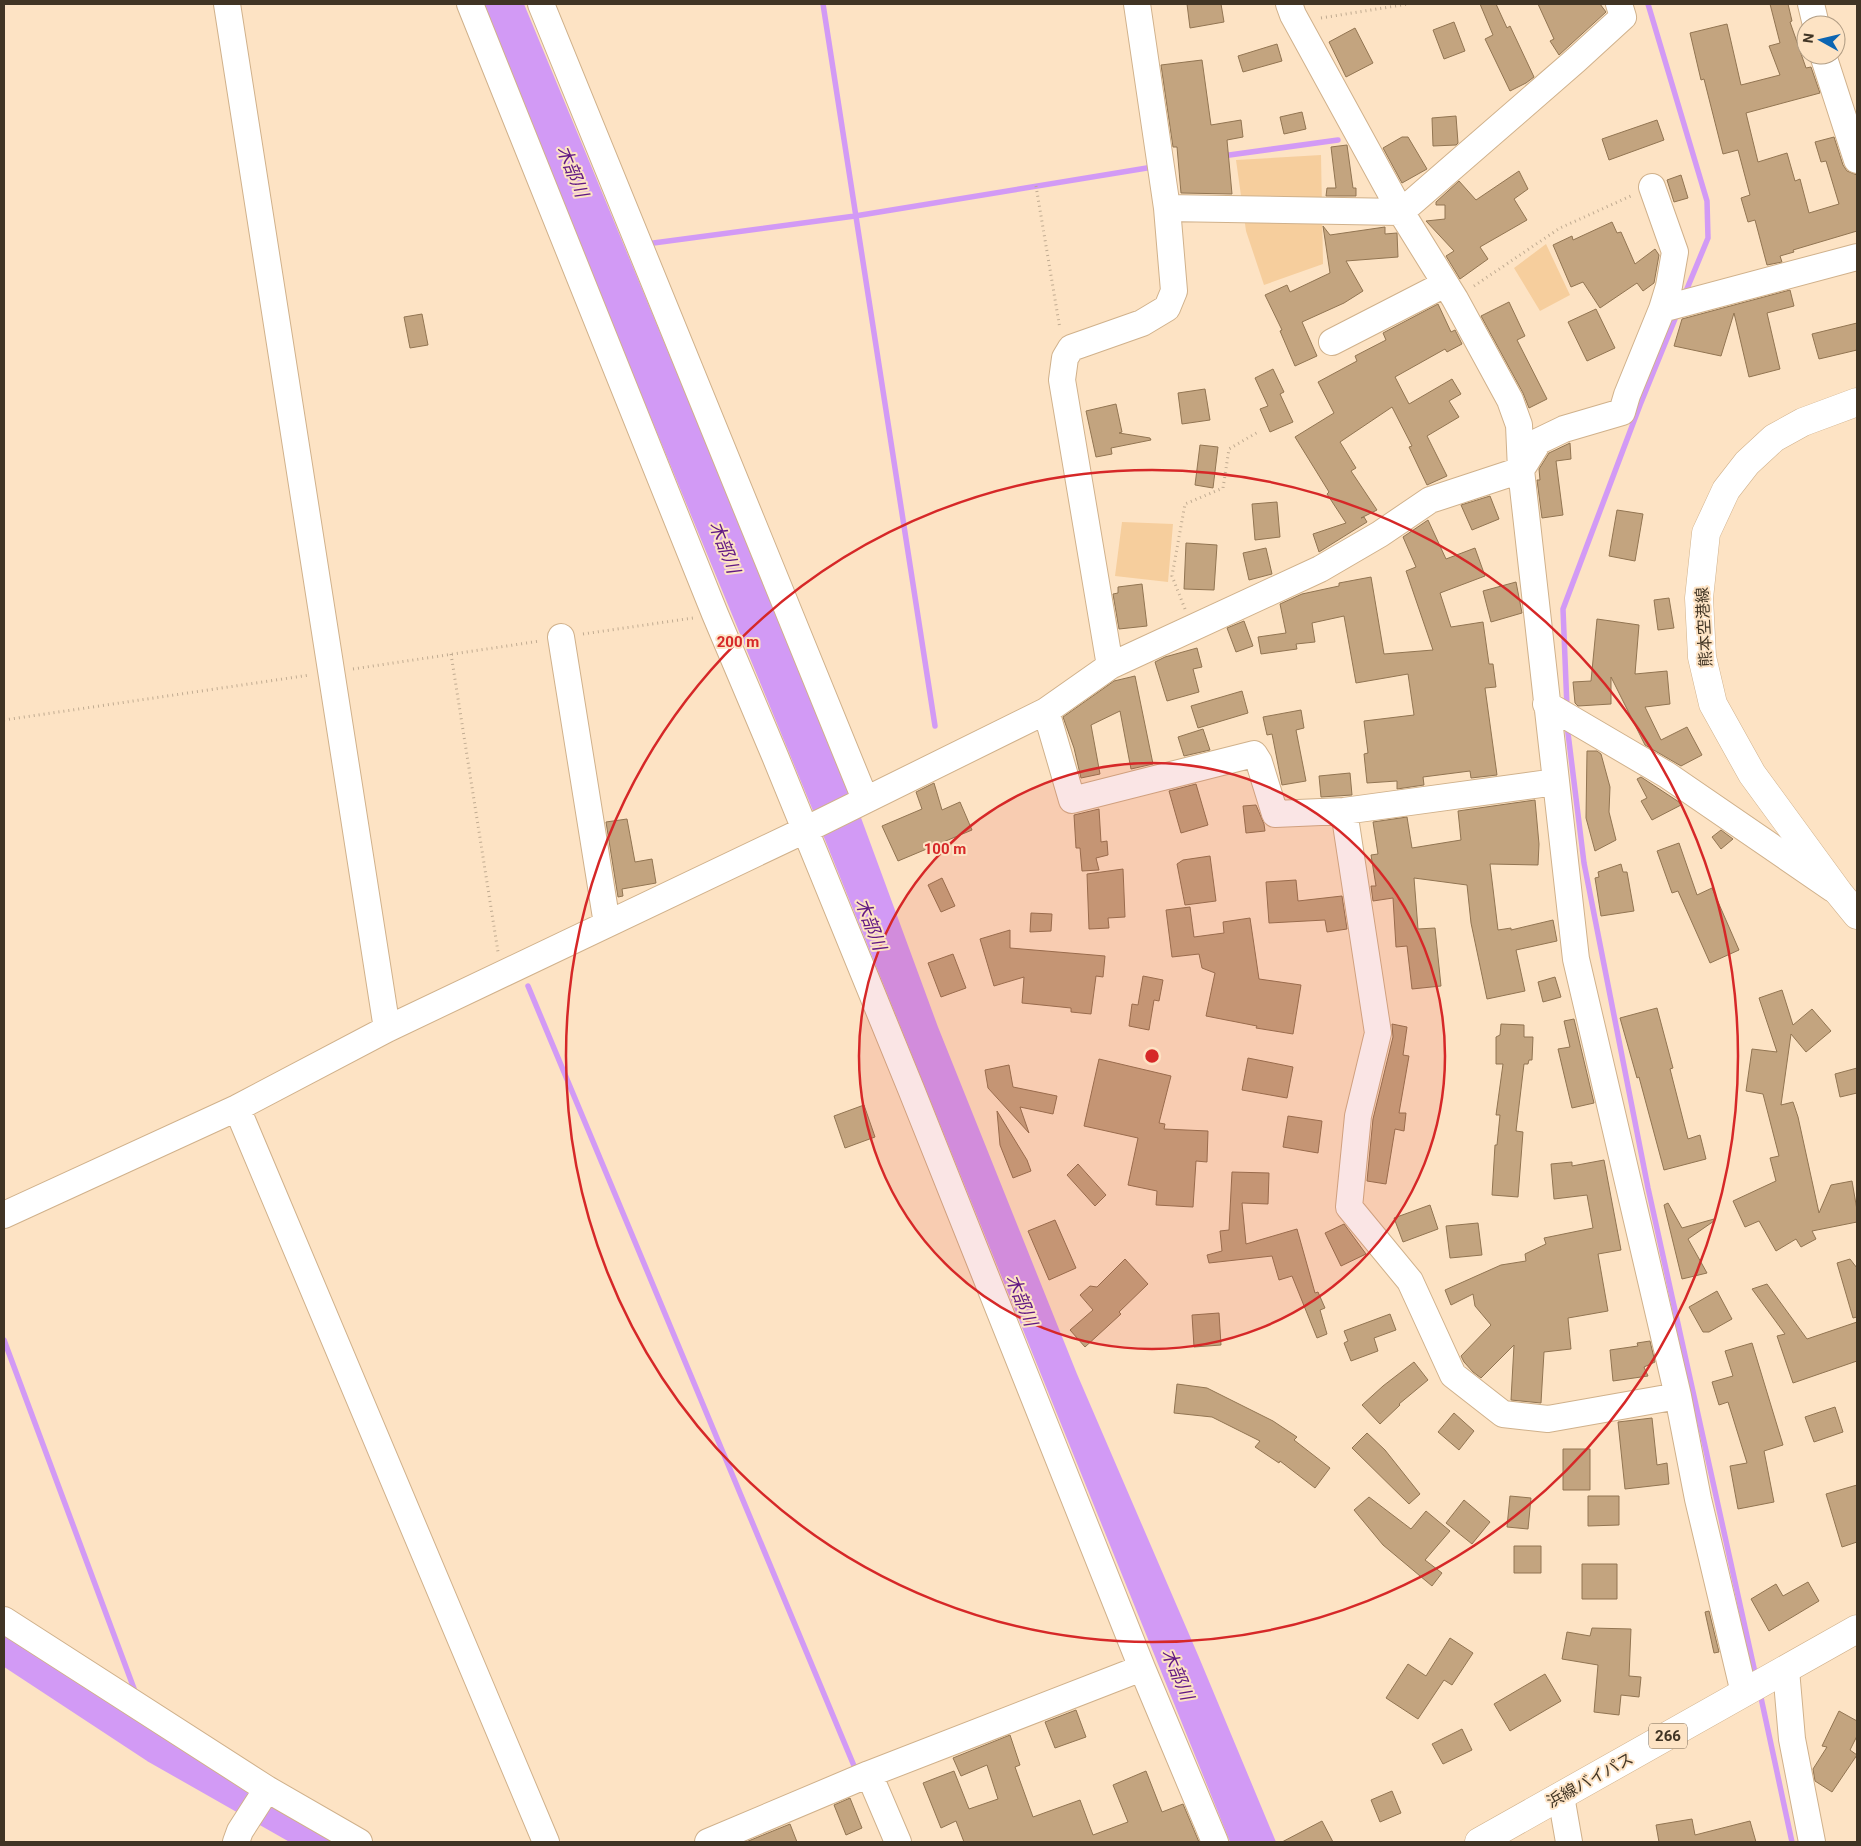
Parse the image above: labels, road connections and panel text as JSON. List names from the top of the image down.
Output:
{
  "streets": {
    "main road": ["熊本空港線", "266", "浜線バイパス"]
  },
  "water": ["木部川"],
  "north": "left",
  "rings": ["200 m", "100 m"]
}
